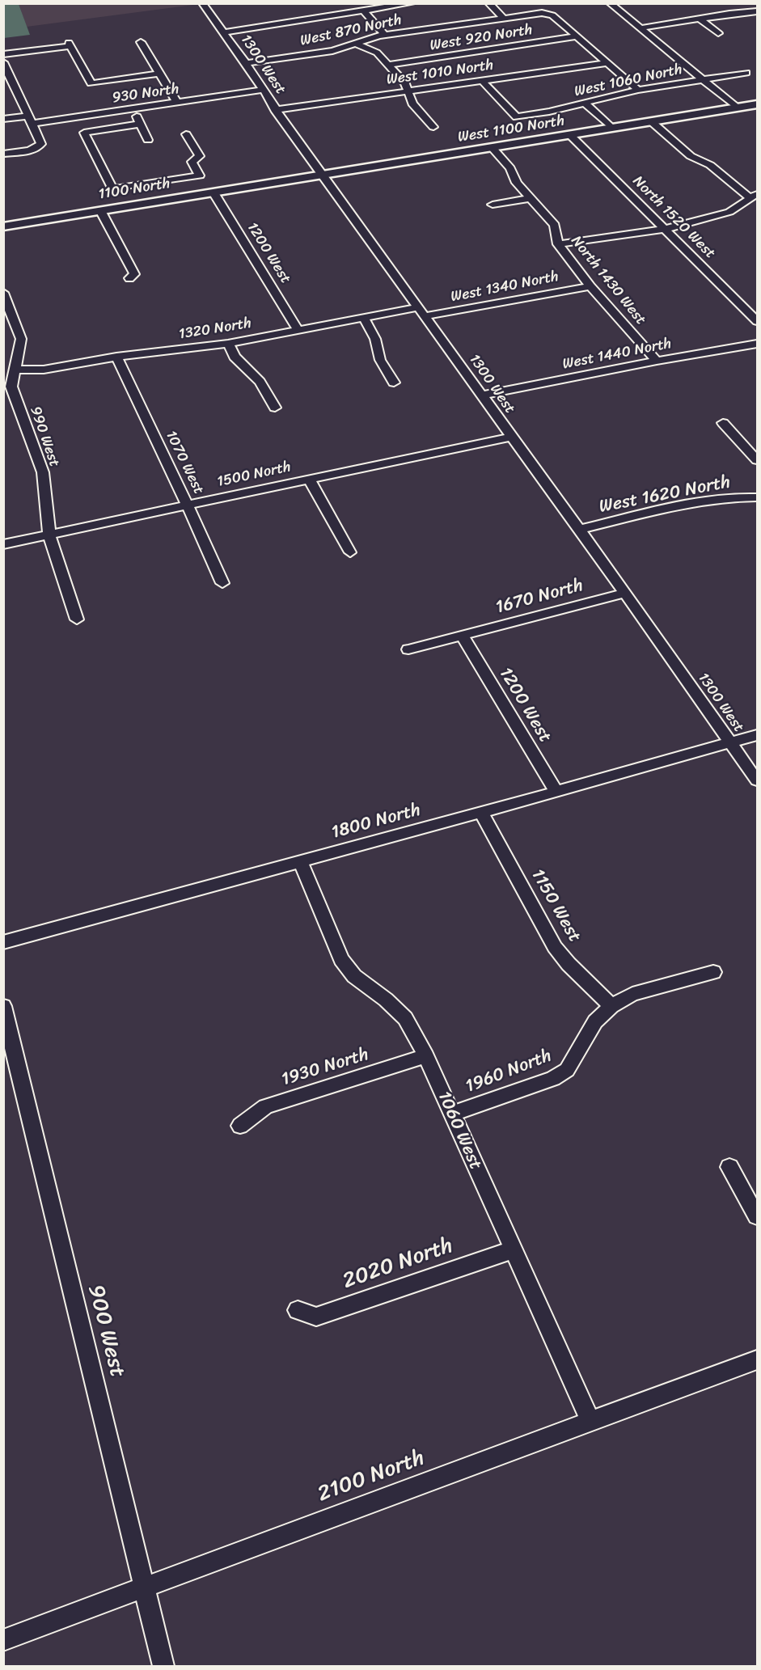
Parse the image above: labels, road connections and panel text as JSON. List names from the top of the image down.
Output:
{
  "streets": {
    "main road": ["West 1100 North", "1100 North"],
    "street": [
      "West 870 North",
      "West 920 North",
      "1300 West",
      "West 1010 North",
      "West 1060 North",
      "930 North",
      "North 1520 West",
      "1200 West",
      "North 1430 West",
      "West 1340 North",
      "1320 North",
      "West 1440 North",
      "990 West",
      "1070 West",
      "1500 North",
      "West 1620 North",
      "1670 North",
      "1800 North",
      "1150 West",
      "1930 North",
      "1960 North",
      "1060 West",
      "2020 North",
      "900 West",
      "2100 North"
    ]
  },
  "crossings": [
    ["West 870 North", "West 920 North"],
    ["West 870 North", "1300 West"],
    ["1300 West", "West 1010 North"],
    ["1300 West", "930 North"],
    ["1300 West", "West 1100 North"],
    ["1300 West", "West 1340 North"],
    ["1300 West", "1320 North"],
    ["1300 West", "West 1440 North"],
    ["1300 West", "1500 North"],
    ["1300 West", "West 1620 North"],
    ["1300 West", "1670 North"],
    ["1300 West", "1800 North"],
    ["West 1010 North", "West 1060 North"],
    ["West 1100 North", "1100 North"],
    ["West 1100 North", "North 1520 West"],
    ["West 1100 North", "North 1430 West"],
    ["1100 North", "1200 West"],
    ["1200 West", "1320 North"],
    ["1200 West", "1670 North"],
    ["1200 West", "1800 North"],
    ["North 1430 West", "West 1340 North"],
    ["North 1430 West", "West 1440 North"],
    ["West 1340 North", "1320 North"],
    ["1320 North", "990 West"],
    ["1320 North", "1070 West"],
    ["990 West", "1500 North"],
    ["1070 West", "1500 North"],
    ["1800 North", "1150 West"],
    ["1800 North", "1060 West"],
    ["1150 West", "1960 North"],
    ["1930 North", "1060 West"],
    ["1960 North", "1060 West"],
    ["1060 West", "2020 North"],
    ["1060 West", "2100 North"],
    ["900 West", "2100 North"]
  ]
}
